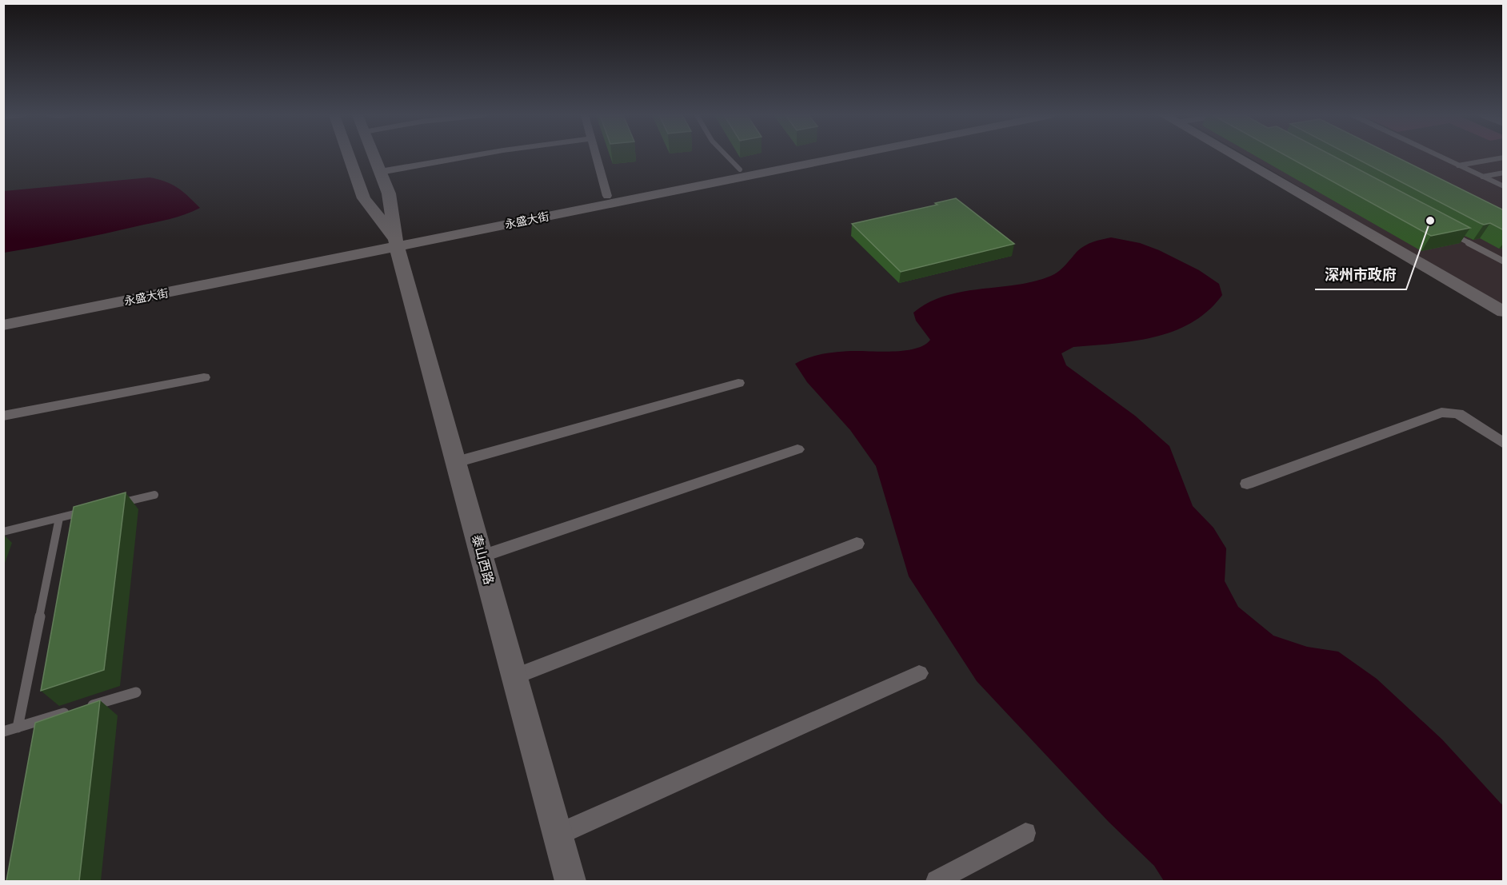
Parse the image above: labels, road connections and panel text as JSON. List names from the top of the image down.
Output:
{
  "streets": {
    "main road": ["永盛大街", "泰山西路"]
  },
  "crossings": [
    ["永盛大街", "泰山西路"]
  ],
  "places": ["深州市政府"]
}
